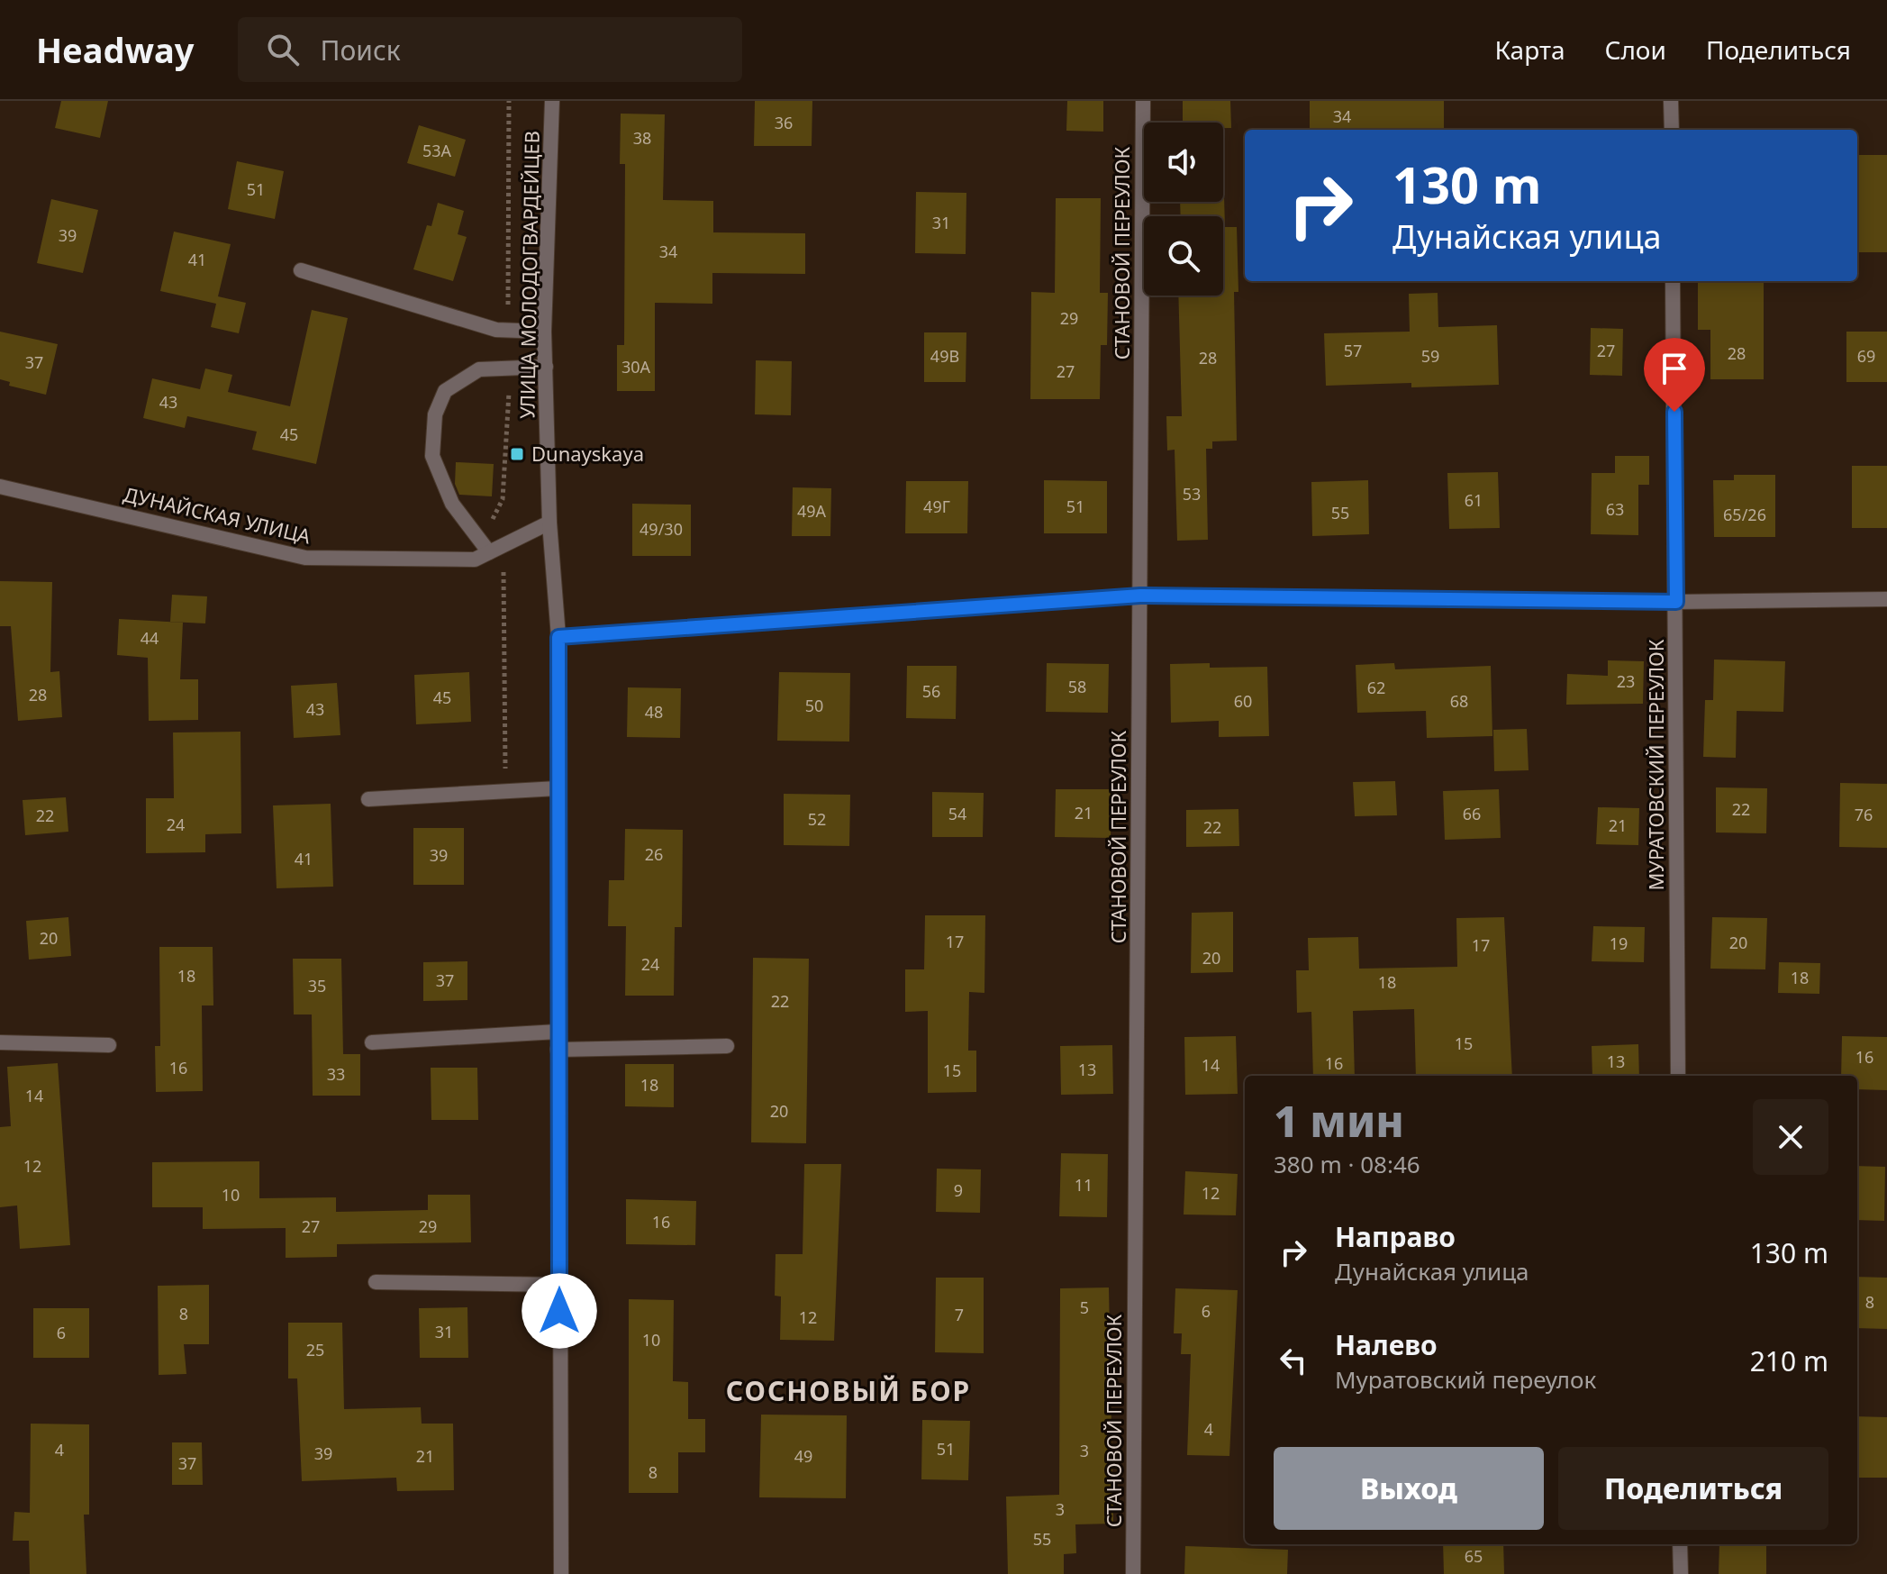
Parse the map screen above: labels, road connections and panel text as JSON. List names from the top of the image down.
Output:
{
  "streets": {
    "street": [
      "СТАНОВОЙ ПЕРЕУЛОК",
      "УЛИЦА МОЛОДОГВАРДЕЙЦЕВ",
      "ДУНАЙСКАЯ УЛИЦА",
      "МУРАТОВСКИЙ ПЕРЕУЛОК"
    ]
  },
  "crossings": [
    ["УЛИЦА МОЛОДОГВАРДЕЙЦЕВ", "ДУНАЙСКАЯ УЛИЦА"]
  ],
  "districts": ["СОСНОВЫЙ БОР"],
  "places": {
    "transit": ["Dunayskaya"]
  },
  "house_numbers": [
    "34",
    "36",
    "38",
    "53А",
    "51",
    "31",
    "39",
    "34",
    "41",
    "29",
    "57",
    "27",
    "28",
    "49В",
    "59",
    "69",
    "28",
    "37",
    "30А",
    "27",
    "43",
    "45",
    "53",
    "61",
    "49Г",
    "51",
    "63",
    "49А",
    "55",
    "65/26",
    "49/30",
    "44",
    "23",
    "58",
    "62",
    "56",
    "28",
    "45",
    "60",
    "68",
    "50",
    "43",
    "48",
    "22",
    "21",
    "54",
    "66",
    "76",
    "22",
    "52",
    "24",
    "21",
    "22",
    "26",
    "39",
    "41",
    "20",
    "17",
    "20",
    "19",
    "17",
    "20",
    "24",
    "18",
    "18",
    "37",
    "18",
    "35",
    "22",
    "15",
    "16",
    "13",
    "16",
    "14",
    "16",
    "13",
    "15",
    "33",
    "18",
    "14",
    "20",
    "12",
    "11",
    "9",
    "12",
    "10",
    "16",
    "27",
    "29",
    "8",
    "5",
    "6",
    "8",
    "7",
    "12",
    "31",
    "6",
    "10",
    "25",
    "4",
    "51",
    "4",
    "3",
    "39",
    "21",
    "49",
    "37",
    "8",
    "3",
    "55",
    "65"
  ],
  "page": {
    "header": "Headway",
    "search": "Поиск",
    "nav": ["Карта", "Слои", "Поделиться"],
    "turn": ["130 m", "Дунайская улица"],
    "heading": ["1 мин", "380 m · 08:46"],
    "list": [
      {
        "name": "Направо",
        "note": "Дунайская улица",
        "value": "130 m"
      },
      {
        "name": "Налево",
        "note": "Муратовский переулок",
        "value": "210 m"
      }
    ],
    "buttons": ["Выход", "Поделиться"]
  }
}
